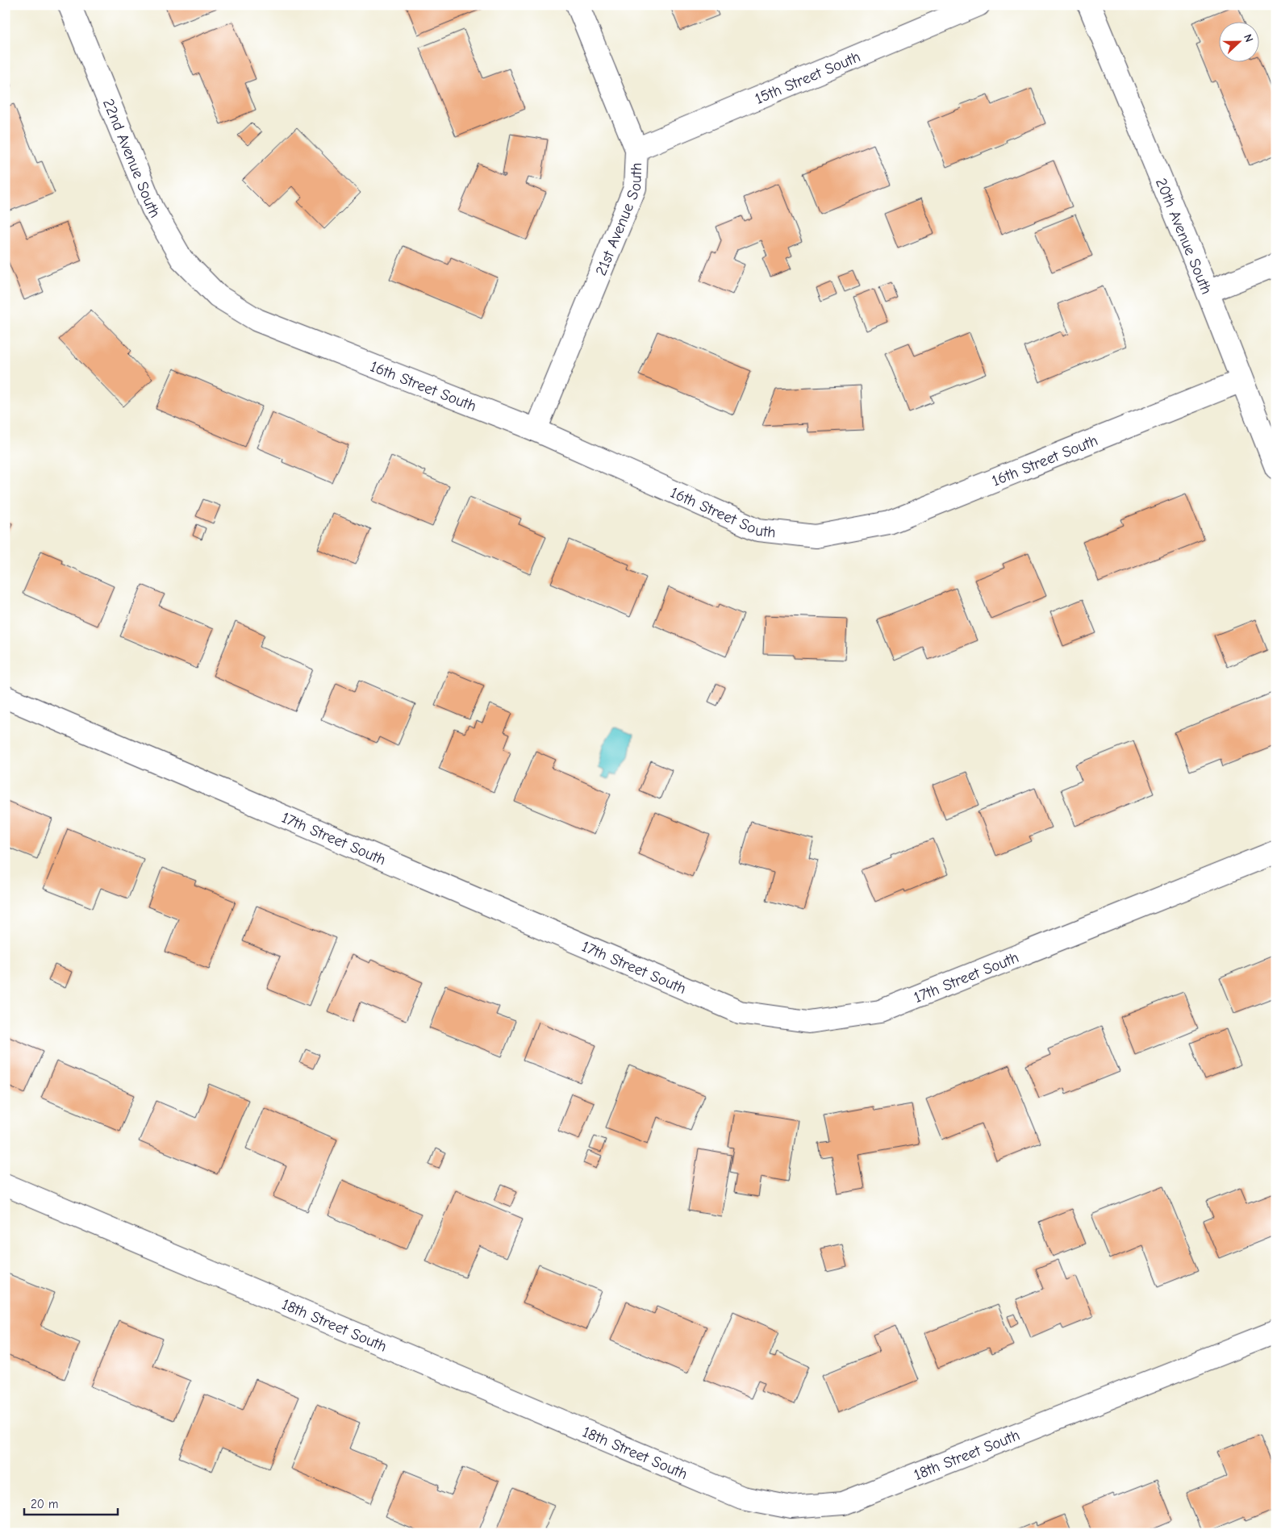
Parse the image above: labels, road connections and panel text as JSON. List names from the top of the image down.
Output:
{
  "streets": {
    "street": [
      "15th Street South",
      "22nd Avenue South",
      "21st Avenue South",
      "20th Avenue South",
      "16th Street South",
      "17th Street South",
      "18th Street South"
    ]
  },
  "crossings": [
    ["15th Street South", "21st Avenue South"],
    ["22nd Avenue South", "16th Street South"],
    ["21st Avenue South", "16th Street South"],
    ["20th Avenue South", "16th Street South"]
  ],
  "scale_bar": "20 m",
  "north": "right"
}
